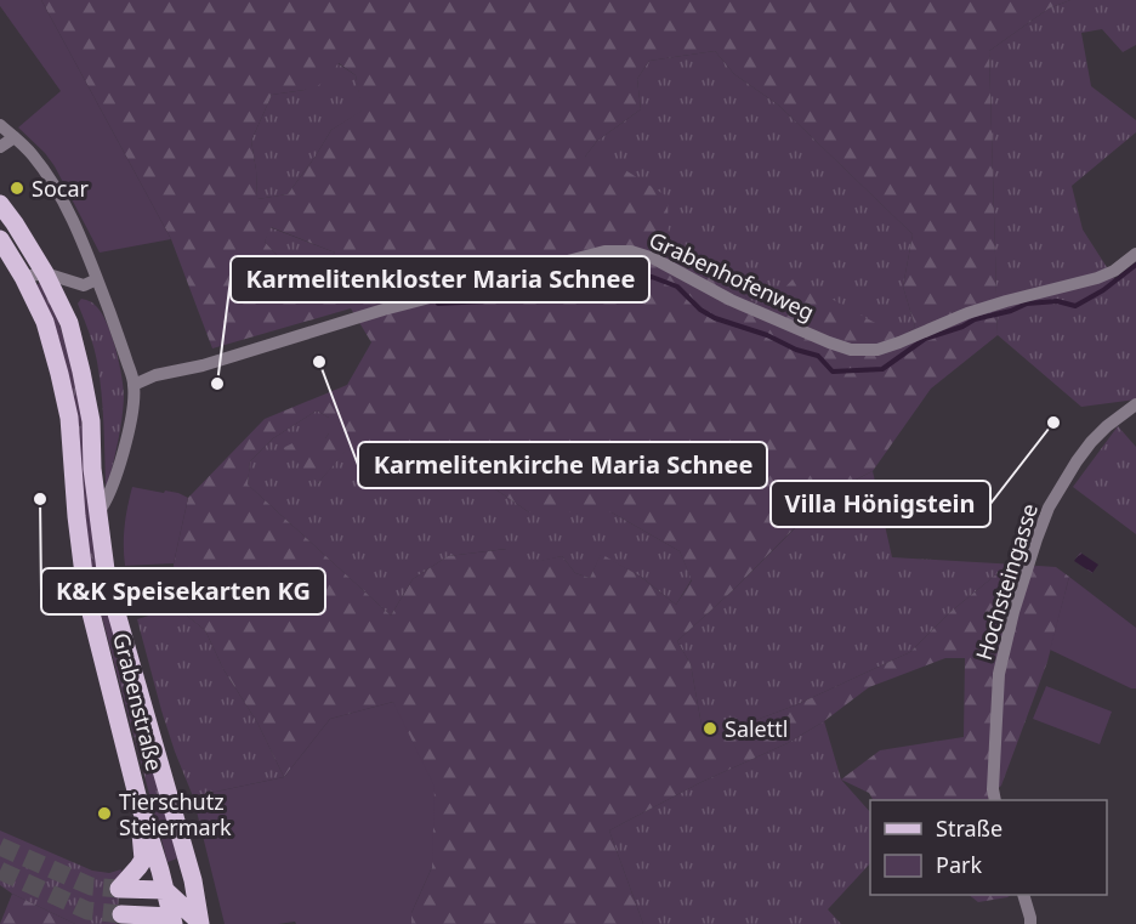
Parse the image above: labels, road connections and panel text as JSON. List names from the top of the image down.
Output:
{
  "streets": {
    "main road": ["Grabenstraße"],
    "street": ["Grabenhofenweg", "Hochsteingasse"]
  },
  "places": [
    "Socar",
    "Karmelitenkirche Maria Schnee",
    "Karmelitenkloster Maria Schnee",
    "Villa Hönigstein",
    "K&K Speisekarten KG",
    "Salettl",
    "Tierschutz Steiermark"
  ],
  "legend": ["Straße", "Park"]
}
